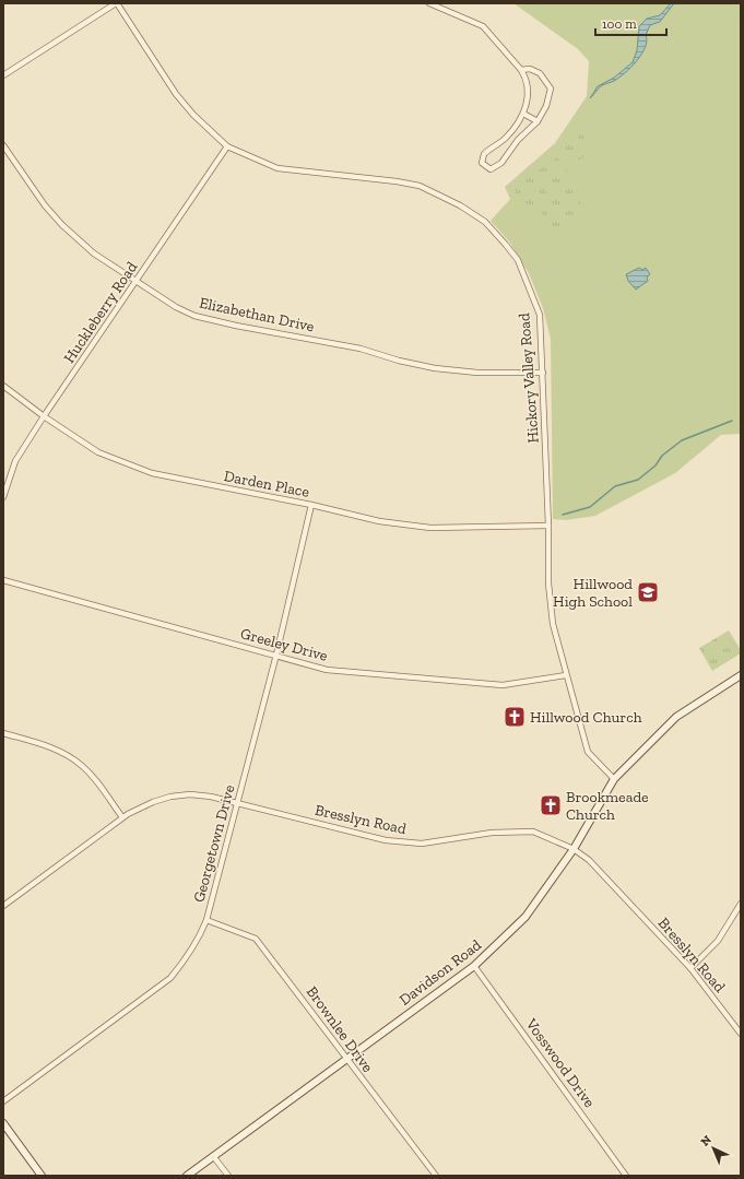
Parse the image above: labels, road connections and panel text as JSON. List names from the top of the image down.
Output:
{
  "streets": {
    "street": [
      "Huckleberry Road",
      "Elizabethan Drive",
      "Hickory Valley Road",
      "Darden Place",
      "Greeley Drive",
      "Bresslyn Road",
      "Georgetown Drive",
      "Davidson Road",
      "Brownlee Drive",
      "Vosswood Drive"
    ]
  },
  "crossings": [
    ["Huckleberry Road", "Elizabethan Drive"],
    ["Huckleberry Road", "Hickory Valley Road"],
    ["Huckleberry Road", "Darden Place"],
    ["Elizabethan Drive", "Hickory Valley Road"],
    ["Hickory Valley Road", "Darden Place"],
    ["Hickory Valley Road", "Greeley Drive"],
    ["Hickory Valley Road", "Davidson Road"],
    ["Darden Place", "Georgetown Drive"],
    ["Greeley Drive", "Georgetown Drive"],
    ["Bresslyn Road", "Georgetown Drive"],
    ["Bresslyn Road", "Davidson Road"],
    ["Georgetown Drive", "Brownlee Drive"],
    ["Davidson Road", "Brownlee Drive"],
    ["Davidson Road", "Vosswood Drive"]
  ],
  "places": {
    "school or university": ["Hillwood High School"],
    "church": ["Hillwood Church", "Brookmeade Church"]
  },
  "scale_bar": "100 m",
  "north": "top left"
}
